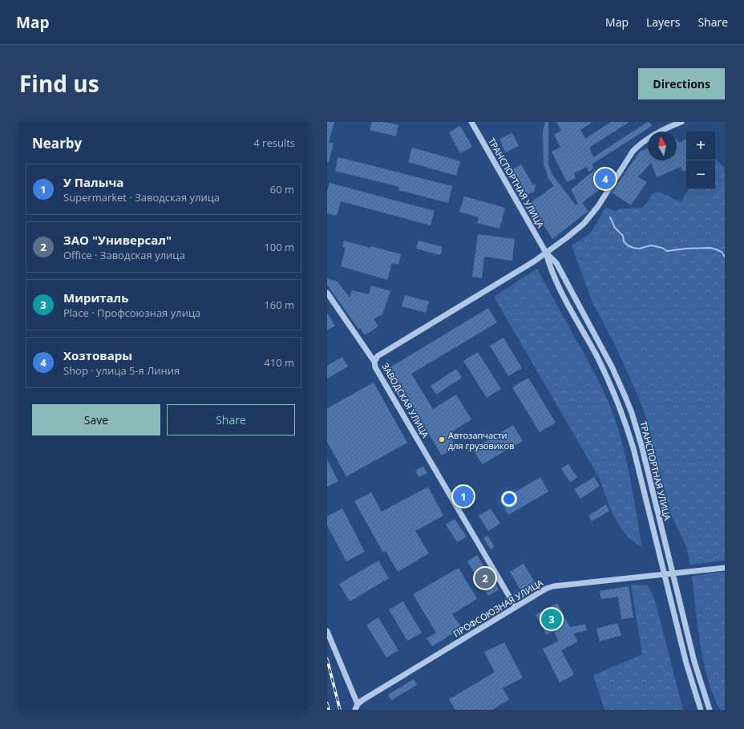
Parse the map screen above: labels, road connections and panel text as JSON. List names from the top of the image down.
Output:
{
  "streets": {
    "street": ["ТРАНСПОРТНАЯ УЛИЦА", "ЗАВОДСКАЯ УЛИЦА", "ПРОФСОЮЗНАЯ УЛИЦА"]
  },
  "crossings": [
    ["ТРАНСПОРТНАЯ УЛИЦА", "ЗАВОДСКАЯ УЛИЦА"],
    ["ТРАНСПОРТНАЯ УЛИЦА", "ПРОФСОЮЗНАЯ УЛИЦА"],
    ["ЗАВОДСКАЯ УЛИЦА", "ПРОФСОЮЗНАЯ УЛИЦА"]
  ],
  "places": ["Автозапчасти для грузовиков"],
  "north": "top",
  "page": {
    "header": "Map",
    "nav": ["Map", "Layers", "Share"],
    "title": "Find us",
    "buttons": [
      "Directions",
      ["Save", "Share"]
    ],
    "heading": ["Nearby", "4 results"],
    "map_buttons": ["+", "−"],
    "list": [
      {
        "mark": "1",
        "name": "У Палыча",
        "note": "Supermarket · Заводская улица",
        "value": "60 m"
      },
      {
        "mark": "2",
        "name": "ЗАО \"Универсал\"",
        "note": "Office · Заводская улица",
        "value": "100 m"
      },
      {
        "mark": "3",
        "name": "Мириталь",
        "note": "Place · Профсоюзная улица",
        "value": "160 m"
      },
      {
        "mark": "4",
        "name": "Хозтовары",
        "note": "Shop · улица 5-я Линия",
        "value": "410 m"
      }
    ],
    "pins": [
      "4",
      "1",
      "2",
      "3"
    ]
  }
}
